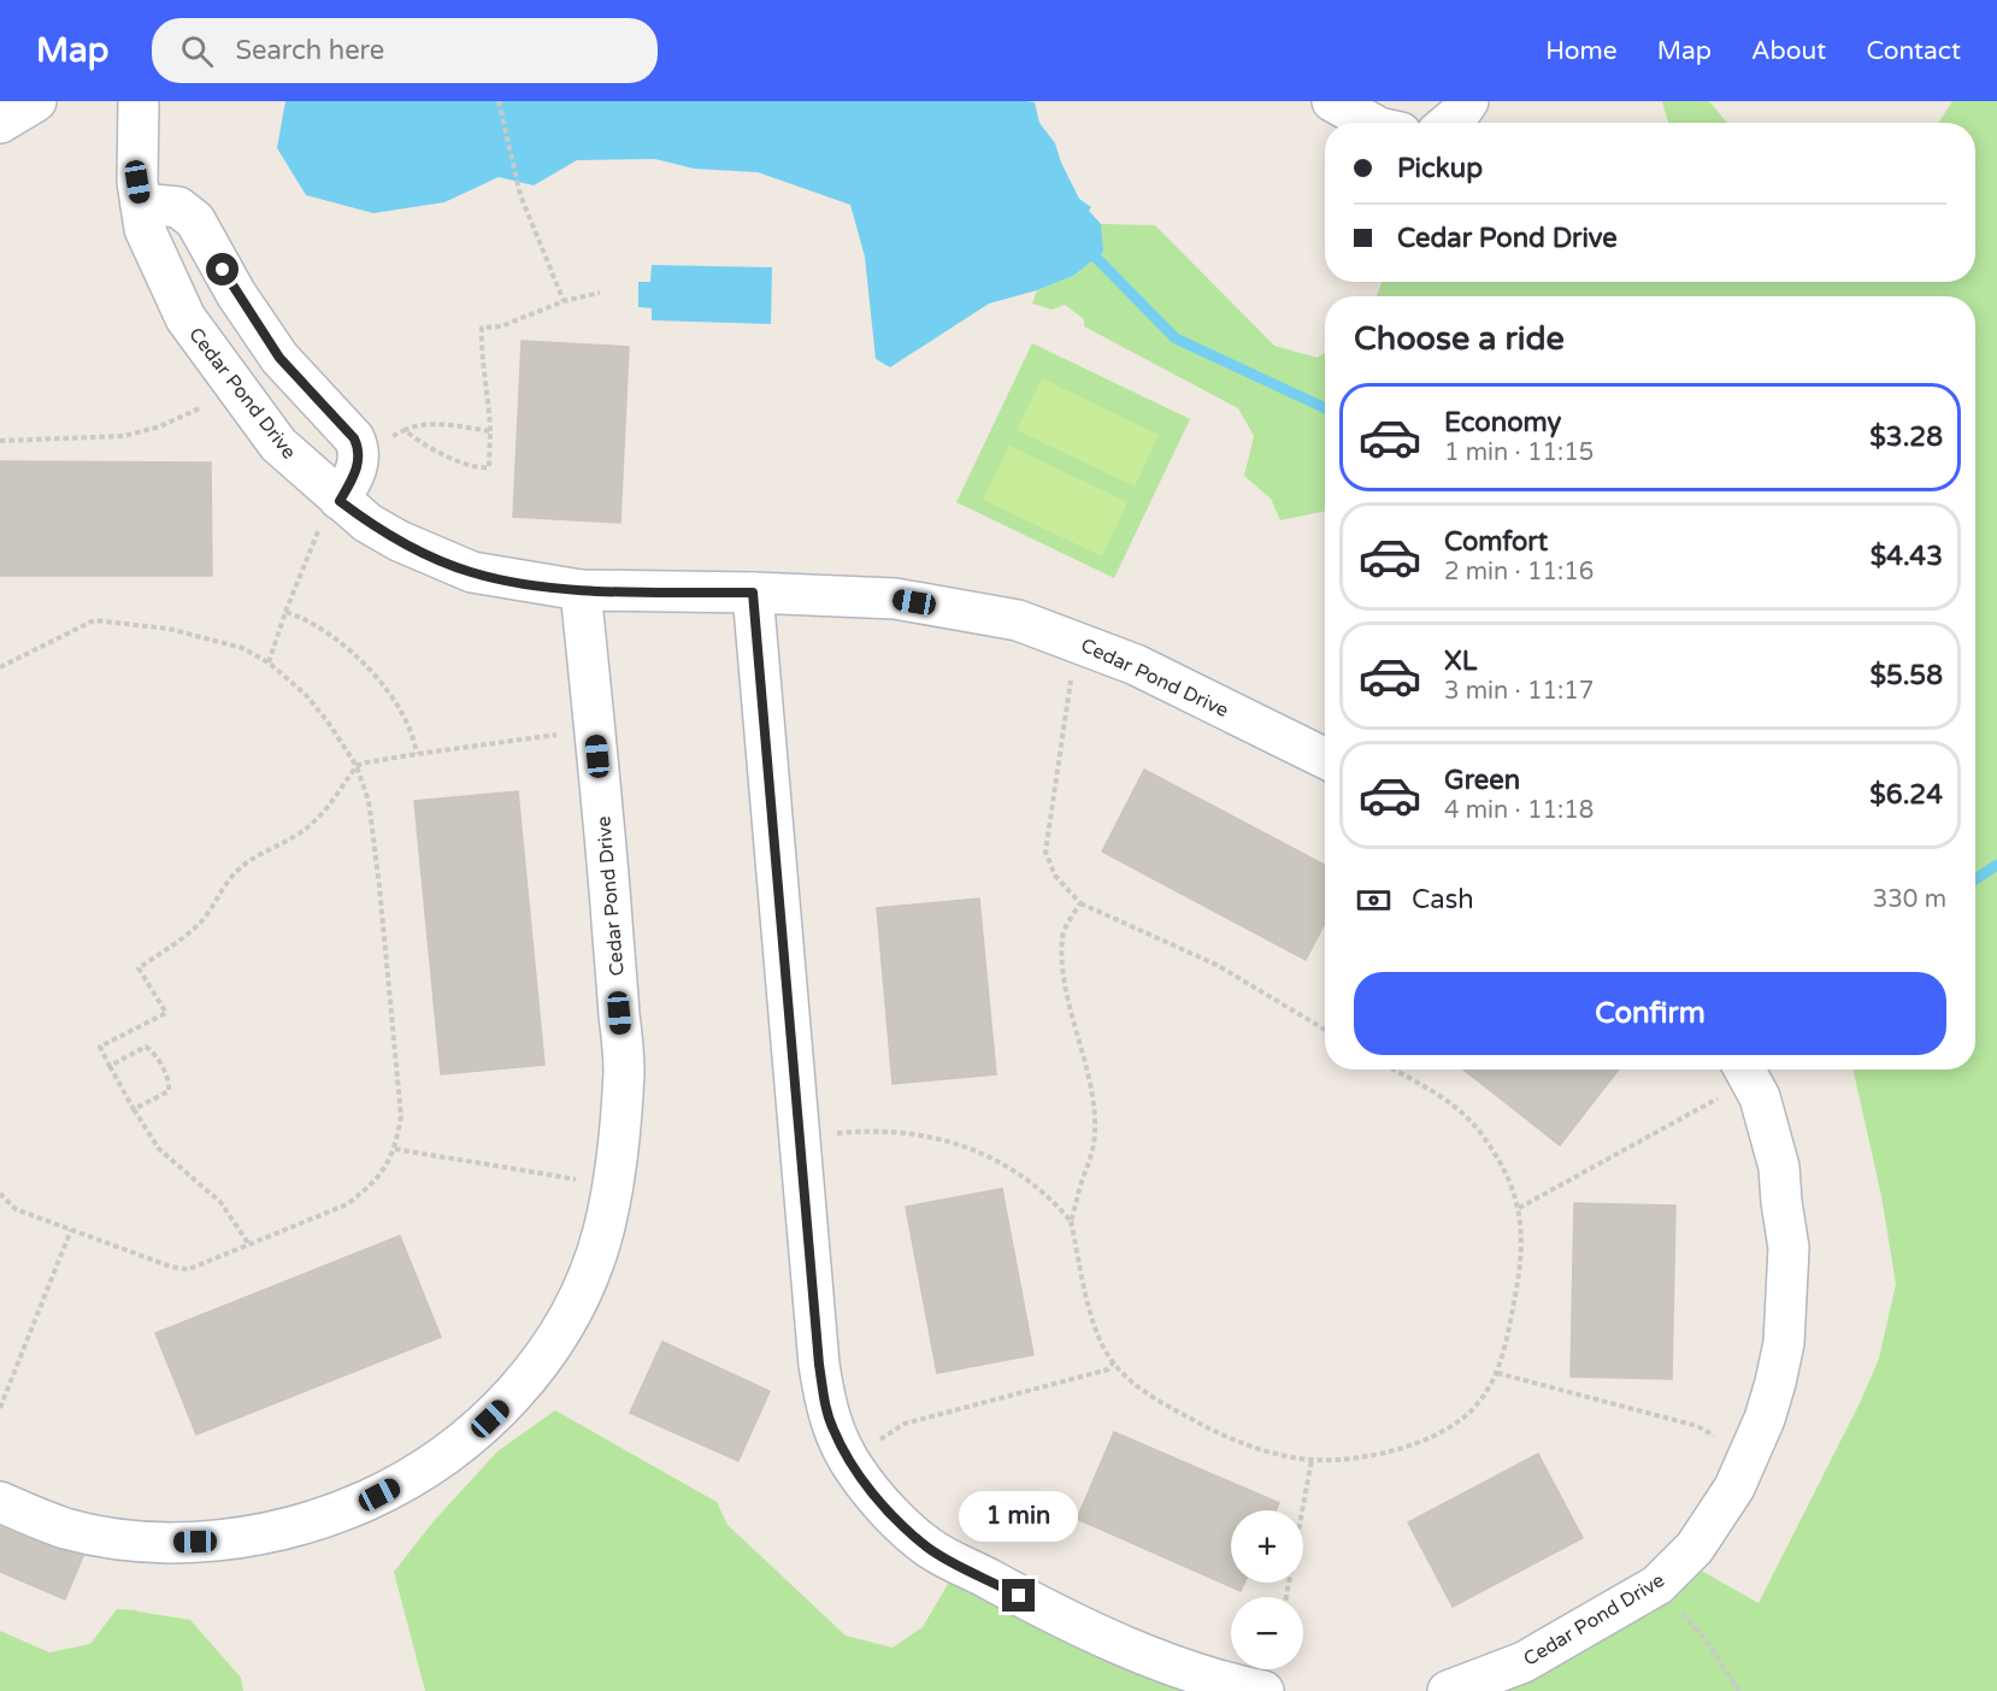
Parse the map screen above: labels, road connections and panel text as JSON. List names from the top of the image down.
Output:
{
  "streets": {
    "street": ["Cedar Pond Drive"]
  },
  "page": {
    "header": "Map",
    "search": "Search here",
    "nav": [
      "Home",
      "Map",
      "About",
      "Contact"
    ],
    "banner": ["Pickup", "Cedar Pond Drive"],
    "heading": "Choose a ride",
    "list": [
      {
        "name": "Economy",
        "note": "1 min · 11:15",
        "value": "$3.28"
      },
      {
        "name": "Comfort",
        "note": "2 min · 11:16",
        "value": "$4.43"
      },
      {
        "name": "XL",
        "note": "3 min · 11:17",
        "value": "$5.58"
      },
      {
        "name": "Green",
        "note": "4 min · 11:18",
        "value": "$6.24"
      }
    ],
    "pay": ["Cash", "330 m"],
    "buttons": "Confirm",
    "bubble": "1 min",
    "map_buttons": ["+", "−"]
  }
}
